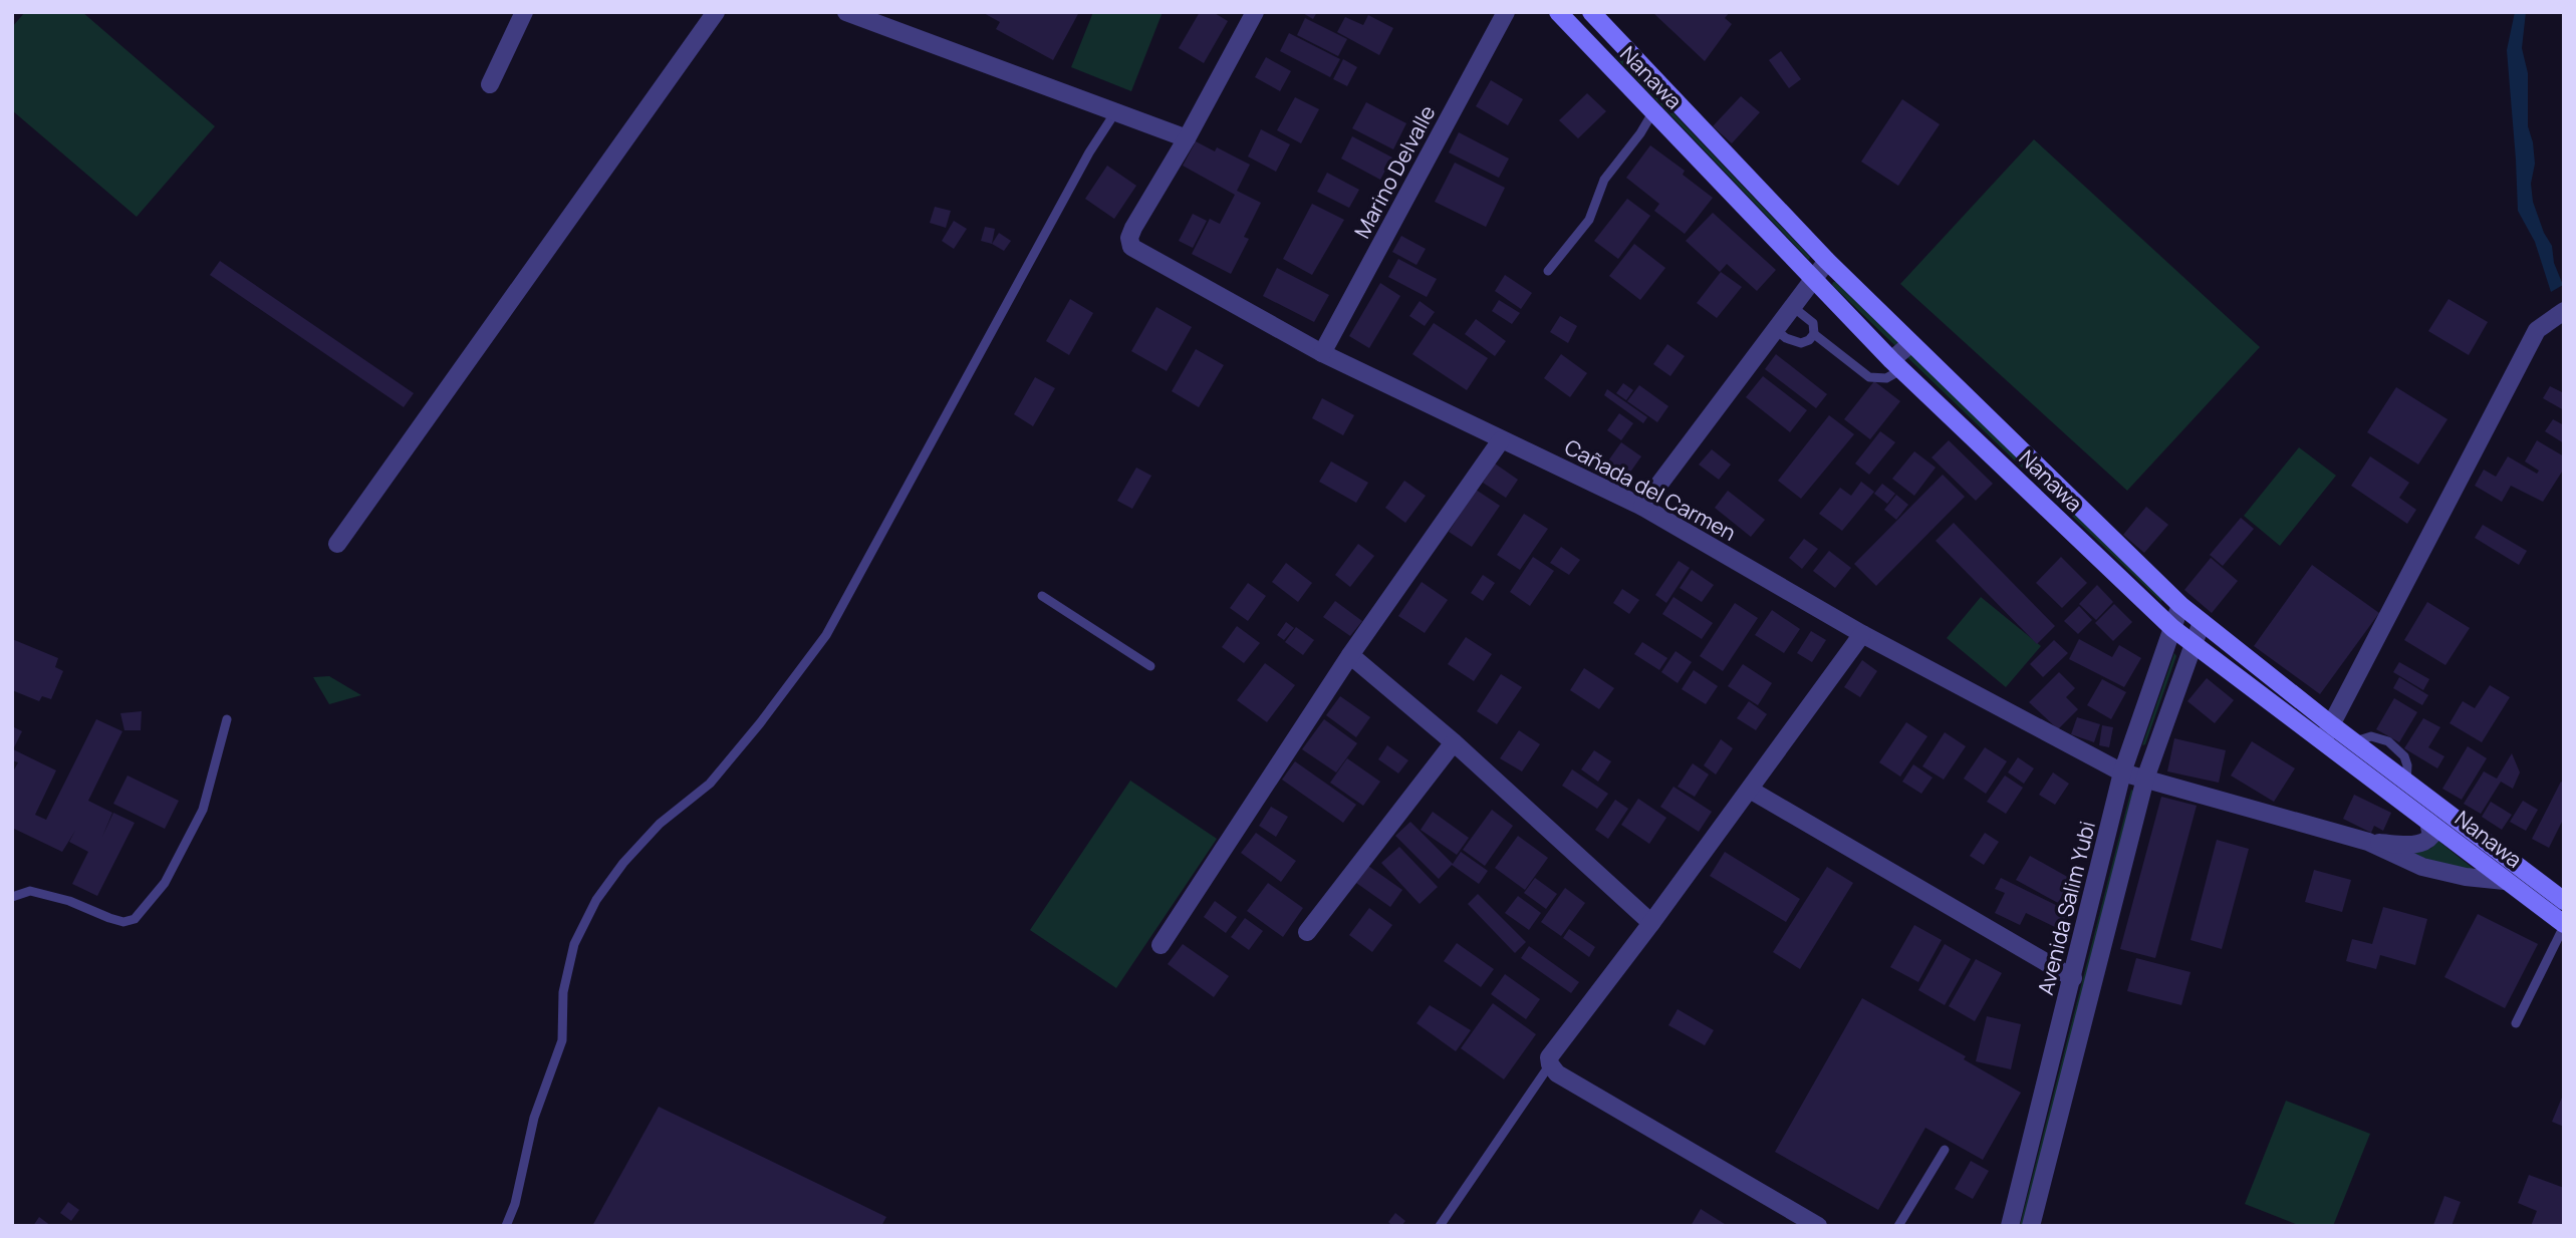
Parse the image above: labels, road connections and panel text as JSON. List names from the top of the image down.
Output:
{
  "streets": {
    "main road": ["Nanawa"],
    "street": ["Marino Delvalle", "Cañada del Carmen", "Avenida Salim Yubi"]
  },
  "crossings": [
    ["Nanawa", "Avenida Salim Yubi"],
    ["Marino Delvalle", "Cañada del Carmen"],
    ["Cañada del Carmen", "Avenida Salim Yubi"]
  ]
}
